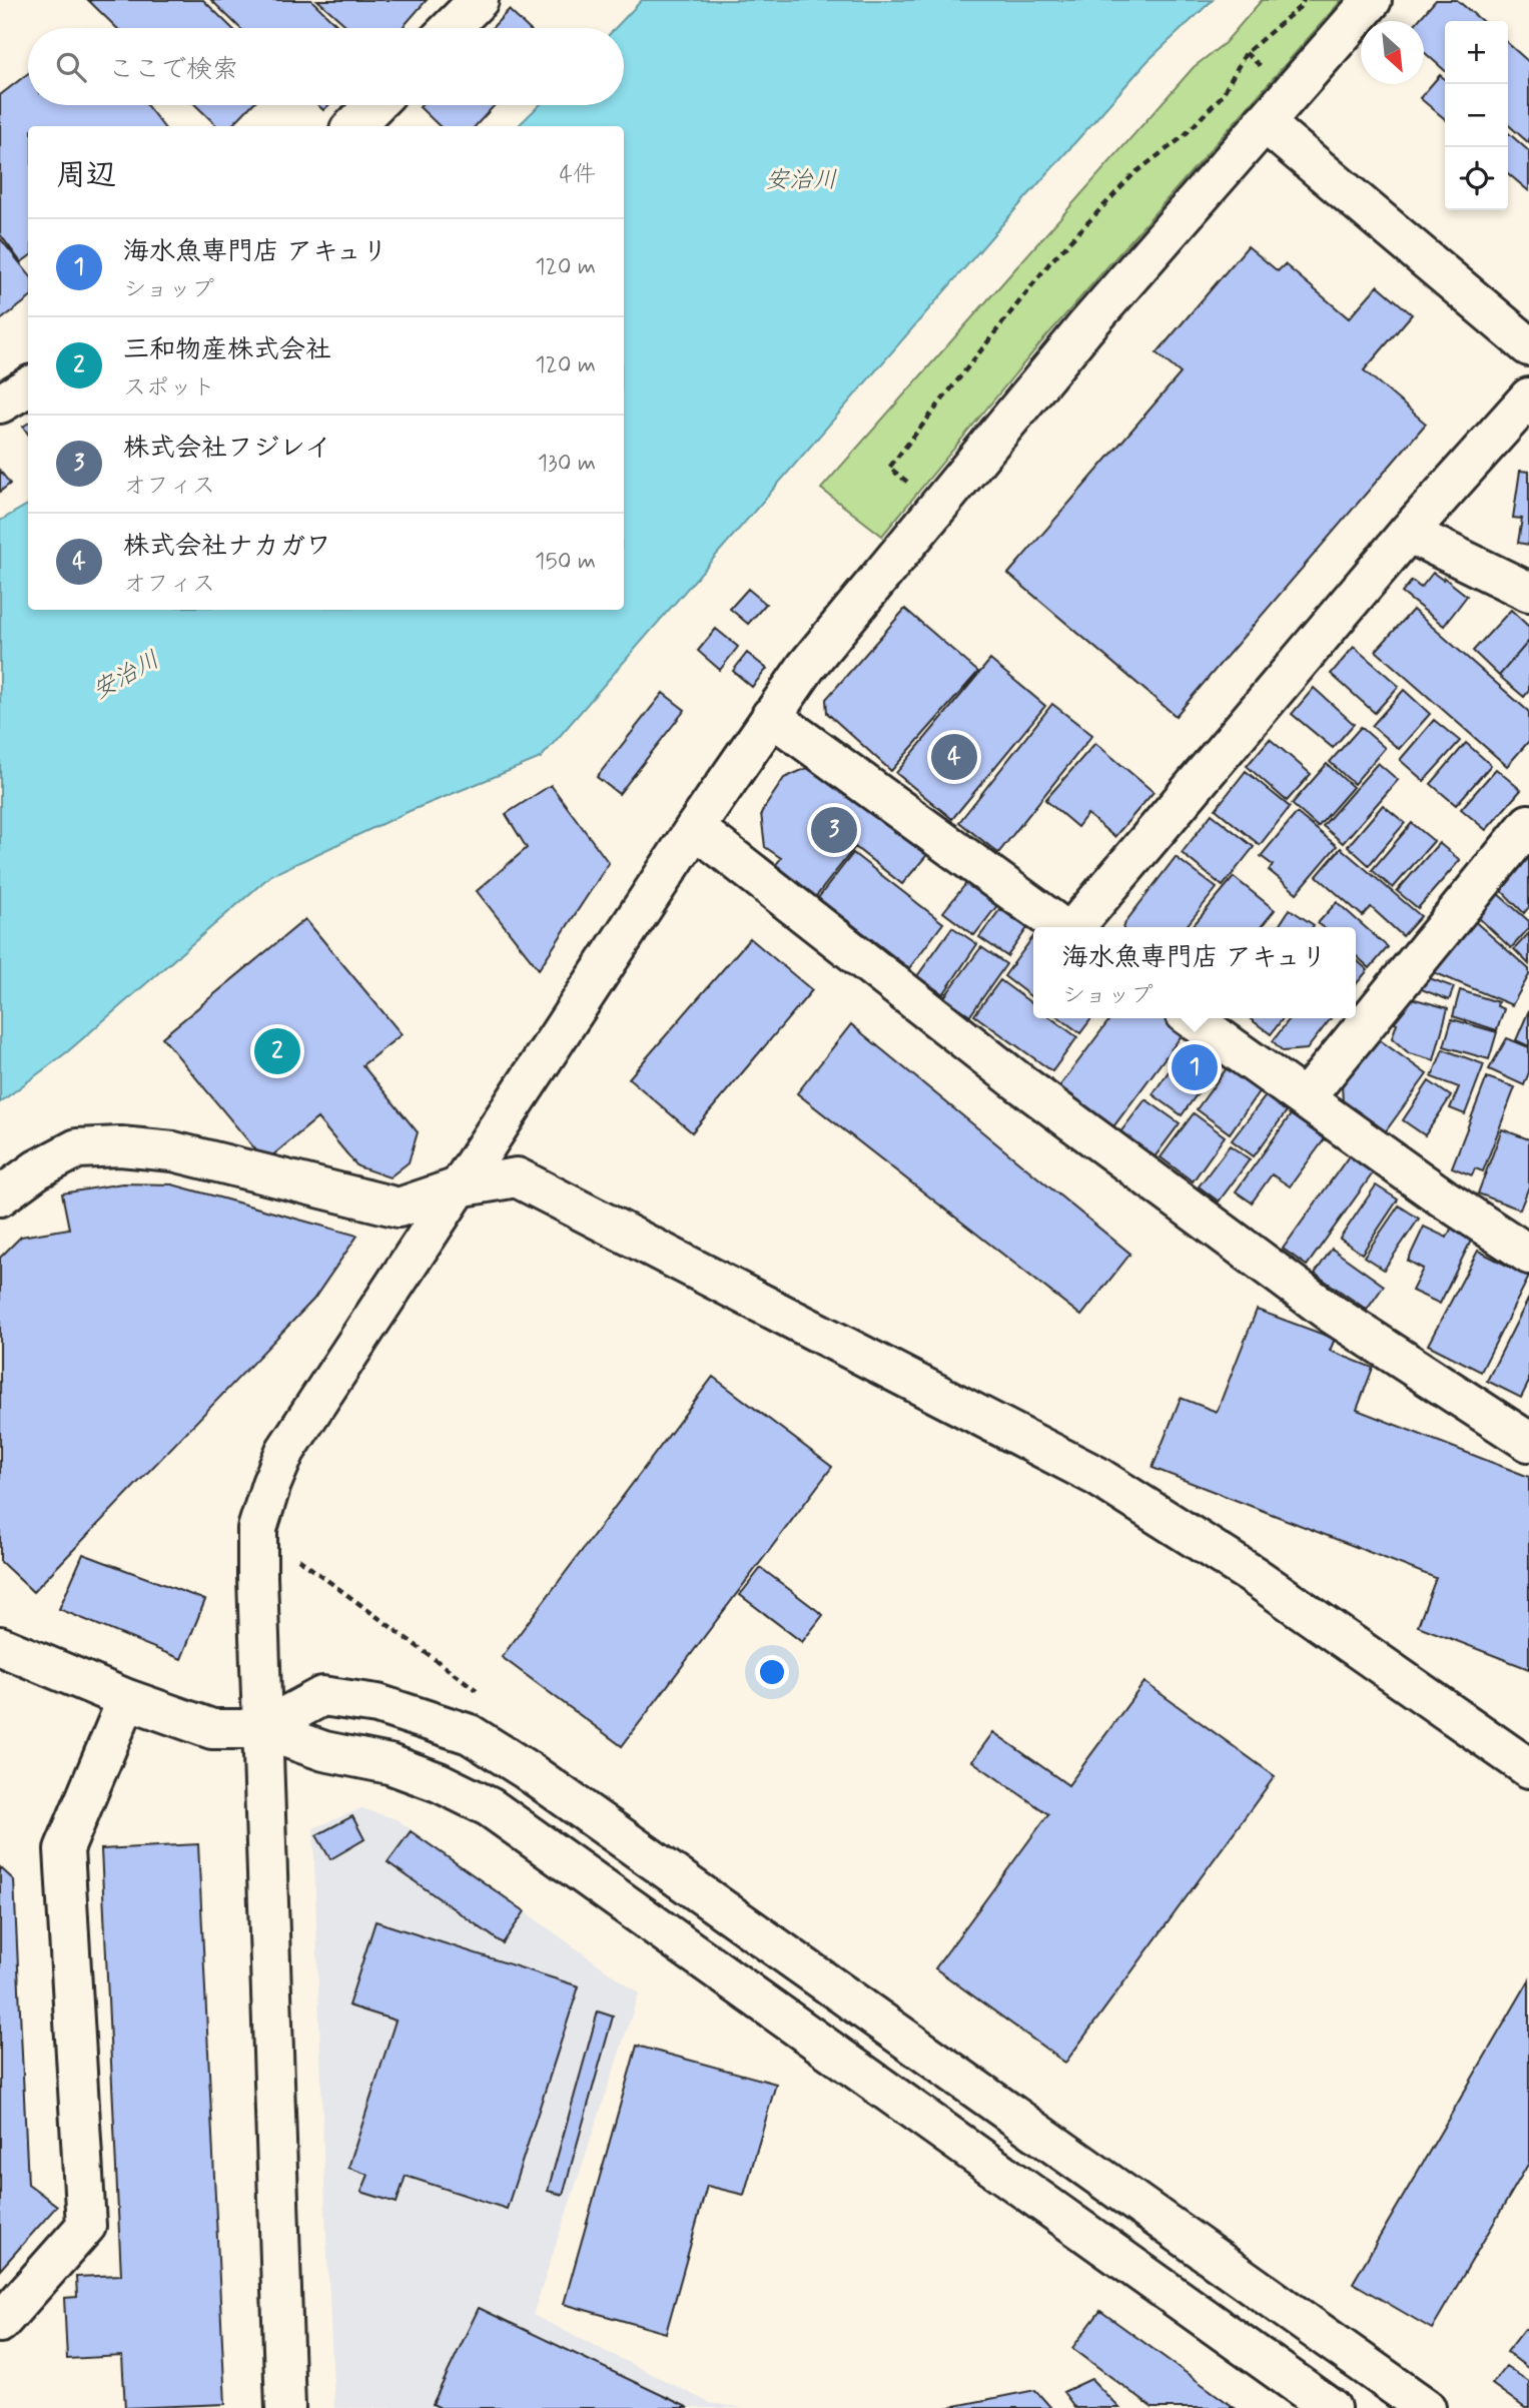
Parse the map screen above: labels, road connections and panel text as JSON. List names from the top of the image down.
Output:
{
  "water": ["安治川"],
  "north": "bottom right",
  "page": {
    "map_buttons": ["+", "−"],
    "search": "ここで検索",
    "heading": ["周辺", "4件"],
    "list": [
      {
        "mark": "1",
        "name": "海水魚専門店 アキュリ",
        "note": "ショップ",
        "value": "120 m"
      },
      {
        "mark": "2",
        "name": "三和物産株式会社",
        "note": "スポット",
        "value": "120 m"
      },
      {
        "mark": "3",
        "name": "株式会社フジレイ",
        "note": "オフィス",
        "value": "130 m"
      },
      {
        "mark": "4",
        "name": "株式会社ナカガワ",
        "note": "オフィス",
        "value": "150 m"
      }
    ],
    "pins": [
      "4",
      "3",
      "2",
      "1"
    ],
    "popup": ["海水魚専門店 アキュリ", "ショップ"]
  }
}
